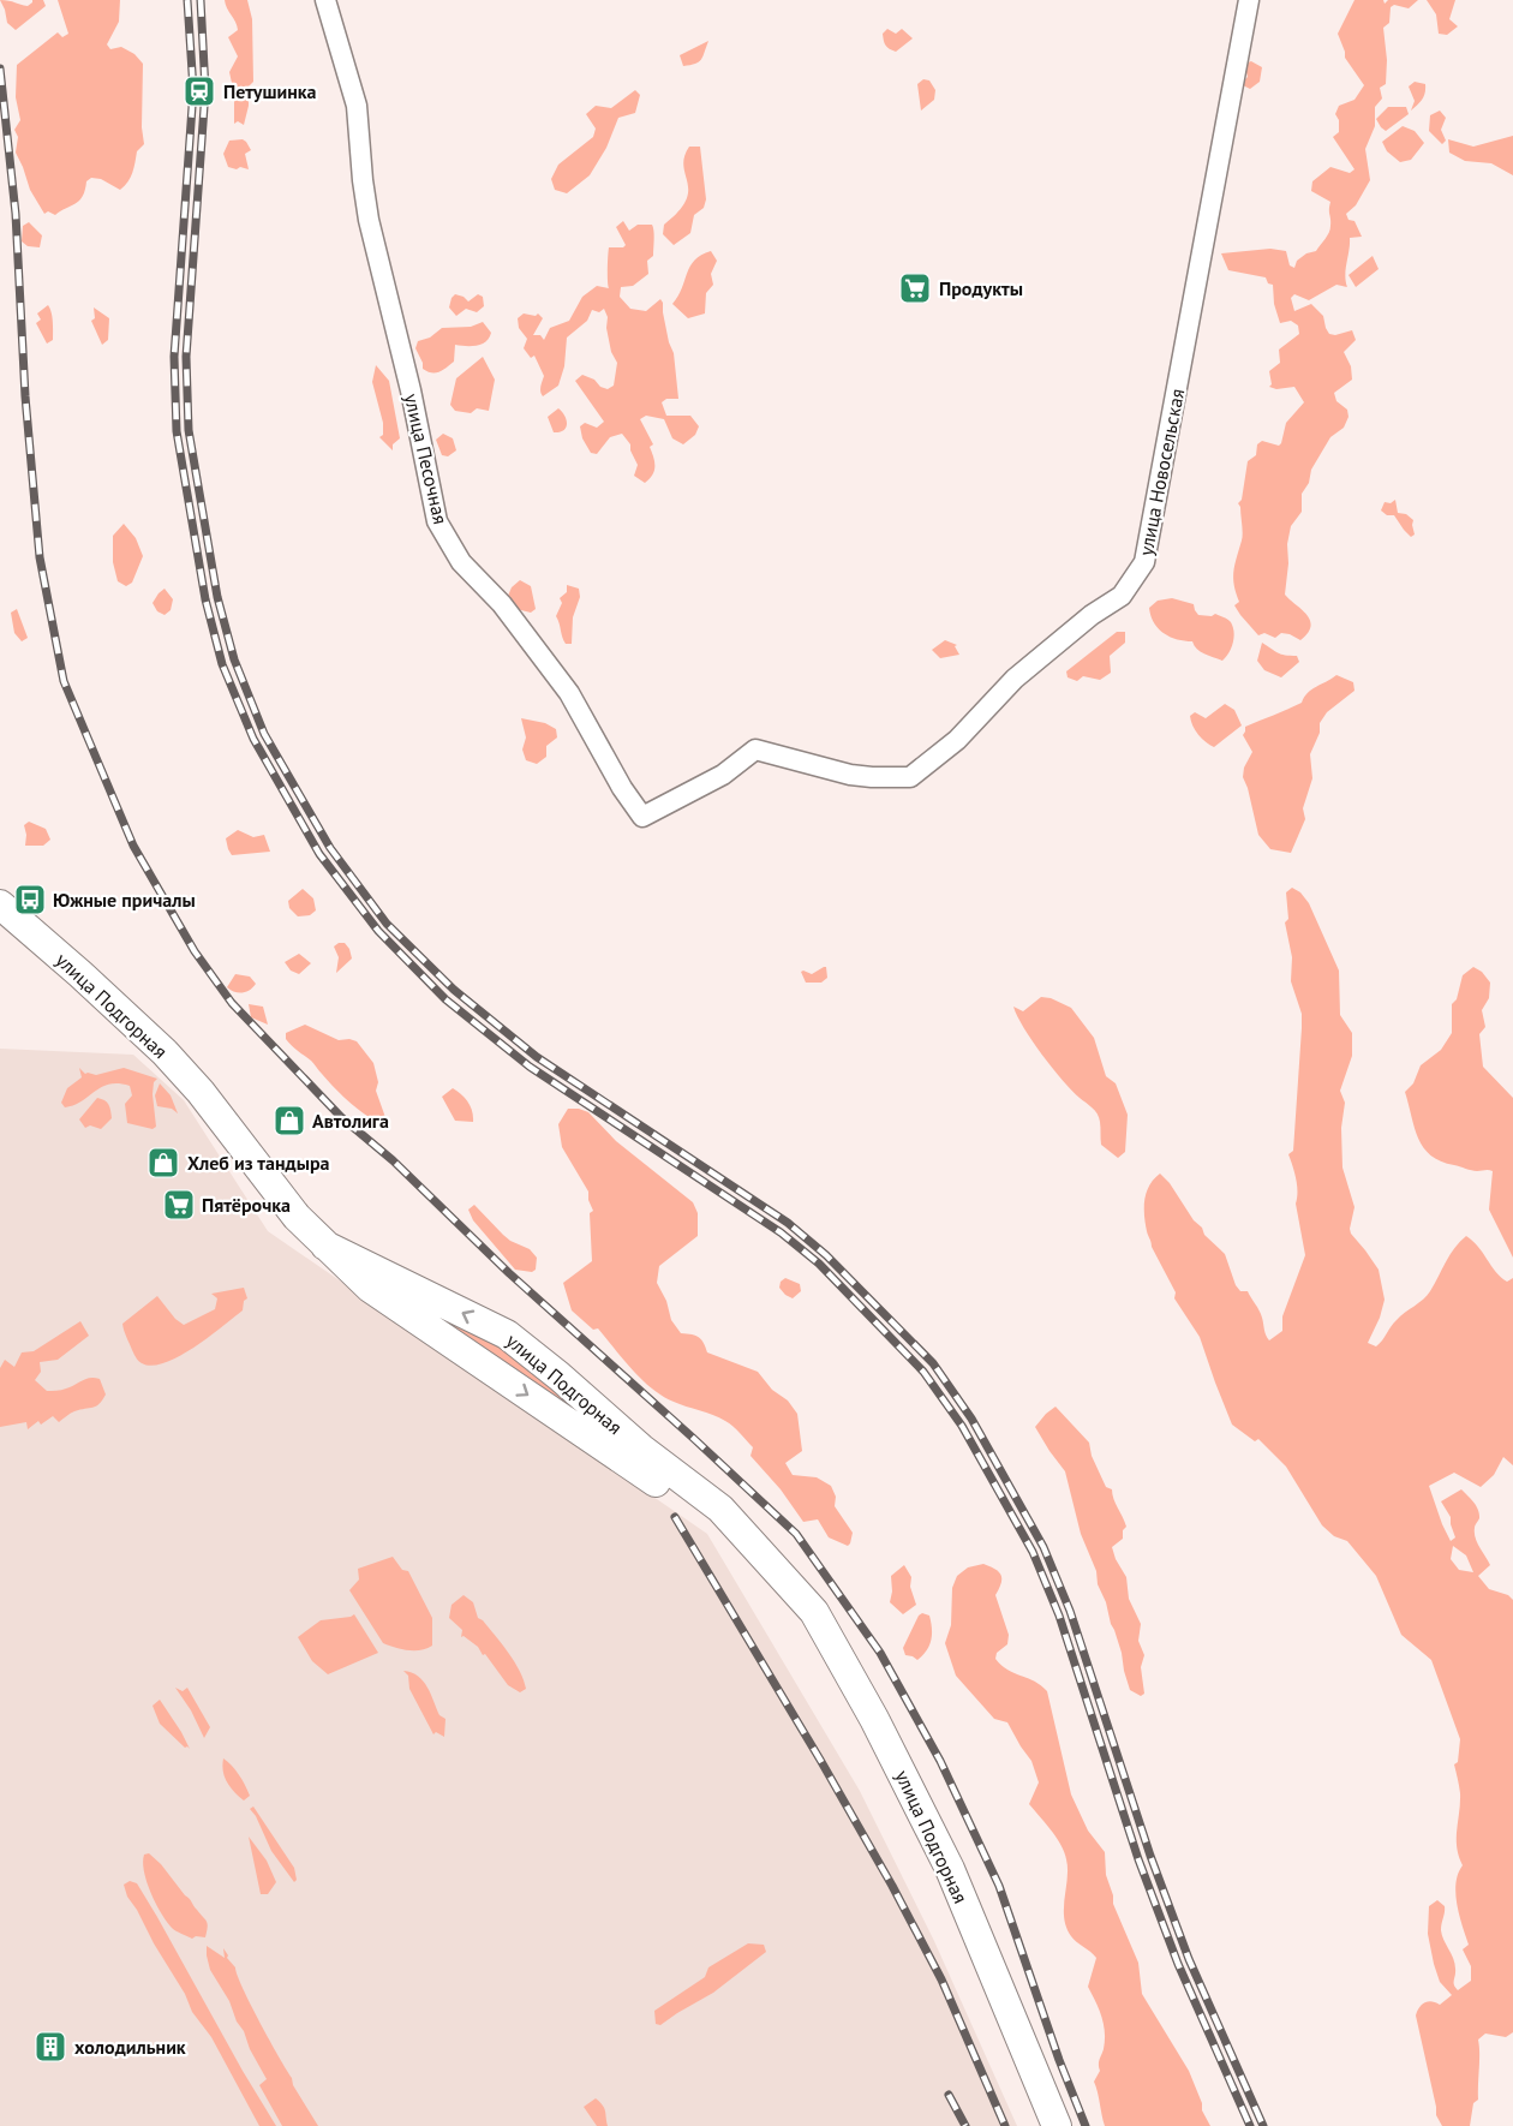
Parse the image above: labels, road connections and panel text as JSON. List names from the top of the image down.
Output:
{
  "streets": {
    "main road": ["улица Подгорная"],
    "street": ["улица Песочная", "улица Новосельская"]
  },
  "crossings": [
    ["улица Песочная", "улица Новосельская"]
  ],
  "places": {
    "station": ["Петушинка"],
    "supermarket": ["Продукты", "Пятёрочка"],
    "bus stop": ["Южные причалы"],
    "shop": ["Автолига", "Хлеб из тандыра"],
    "building": ["холодильник"]
  }
}
